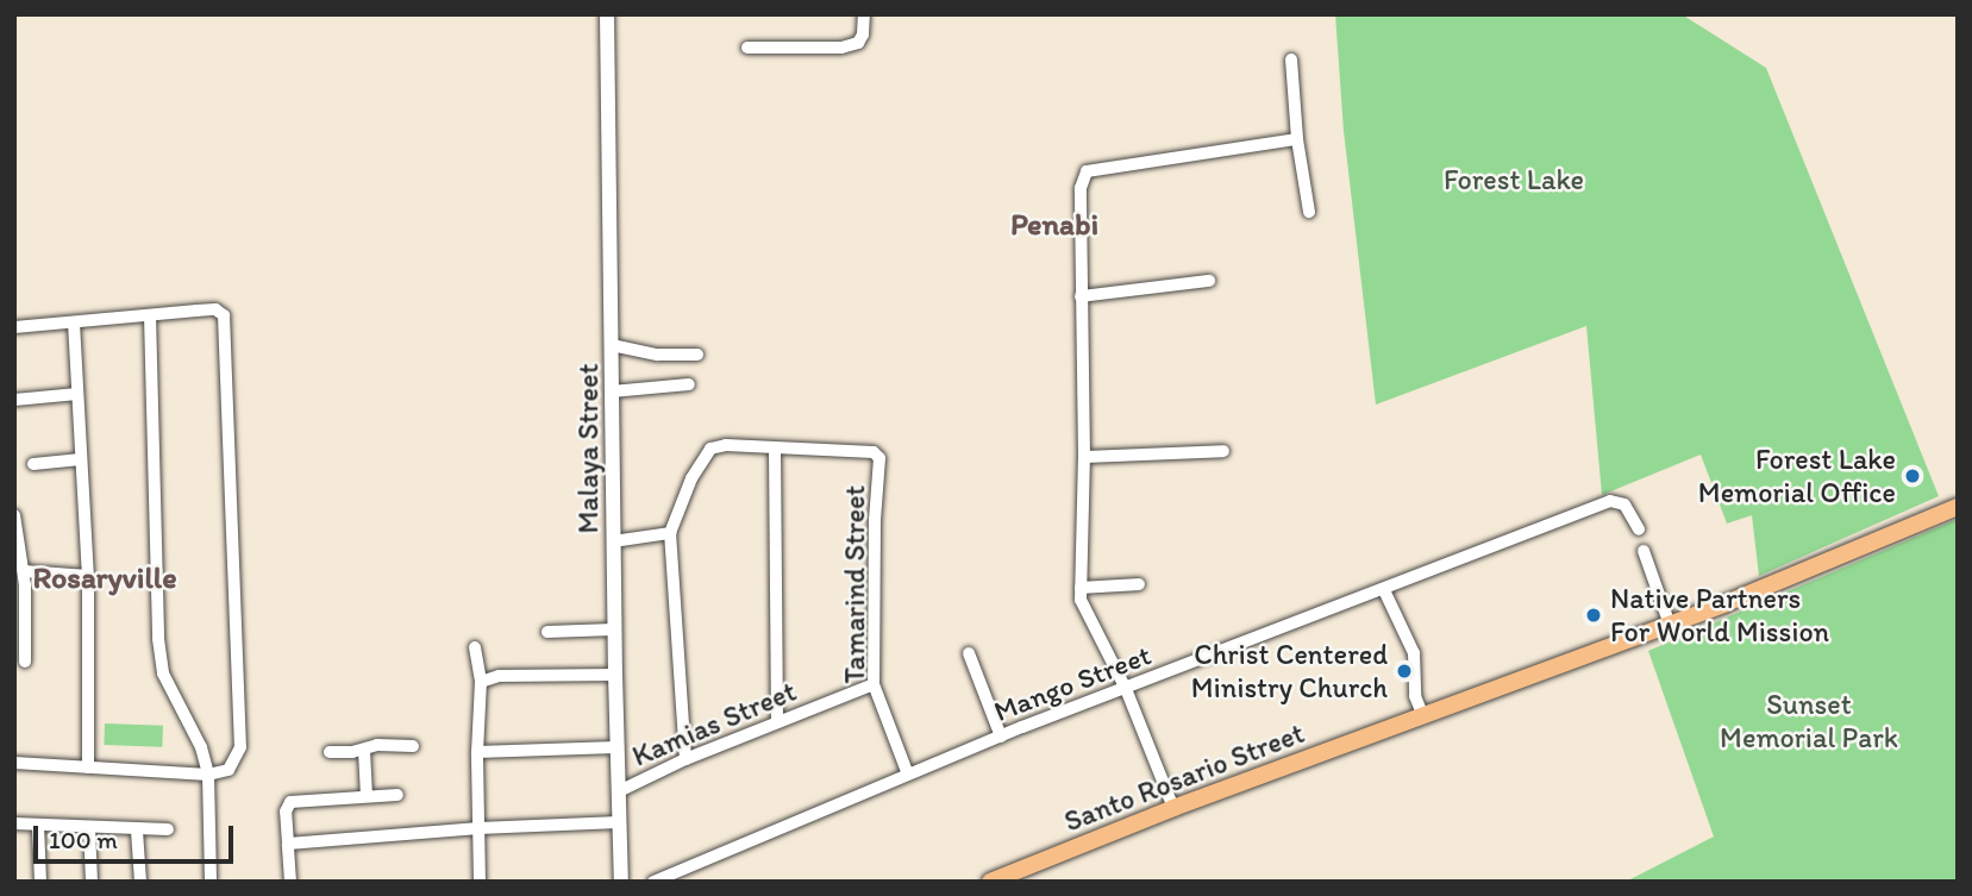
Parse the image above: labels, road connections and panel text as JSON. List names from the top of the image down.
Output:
{
  "streets": {
    "main road": ["Santo Rosario Street"],
    "street": [
      "Malaya Street",
      "Tamarind Street",
      "Mango Street",
      "Kamias Street"
    ]
  },
  "crossings": [
    ["Malaya Street", "Kamias Street"],
    ["Tamarind Street", "Mango Street"],
    ["Tamarind Street", "Kamias Street"]
  ],
  "districts": ["Penabi", "Rosaryville"],
  "parks": ["Forest Lake", "Sunset Memorial Park"],
  "places": ["Forest Lake Memorial Office", "Native Partners For World Mission", "Christ Centered Ministry Church"],
  "scale_bar": "100 m"
}
